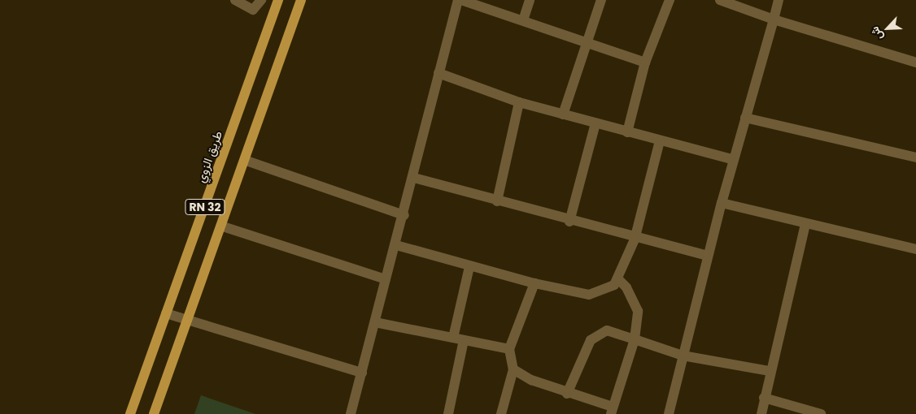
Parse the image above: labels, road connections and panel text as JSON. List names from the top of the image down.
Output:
{
  "streets": {
    "main road": ["طريق الزوي", "RN 32"]
  },
  "north": "bottom left"
}
